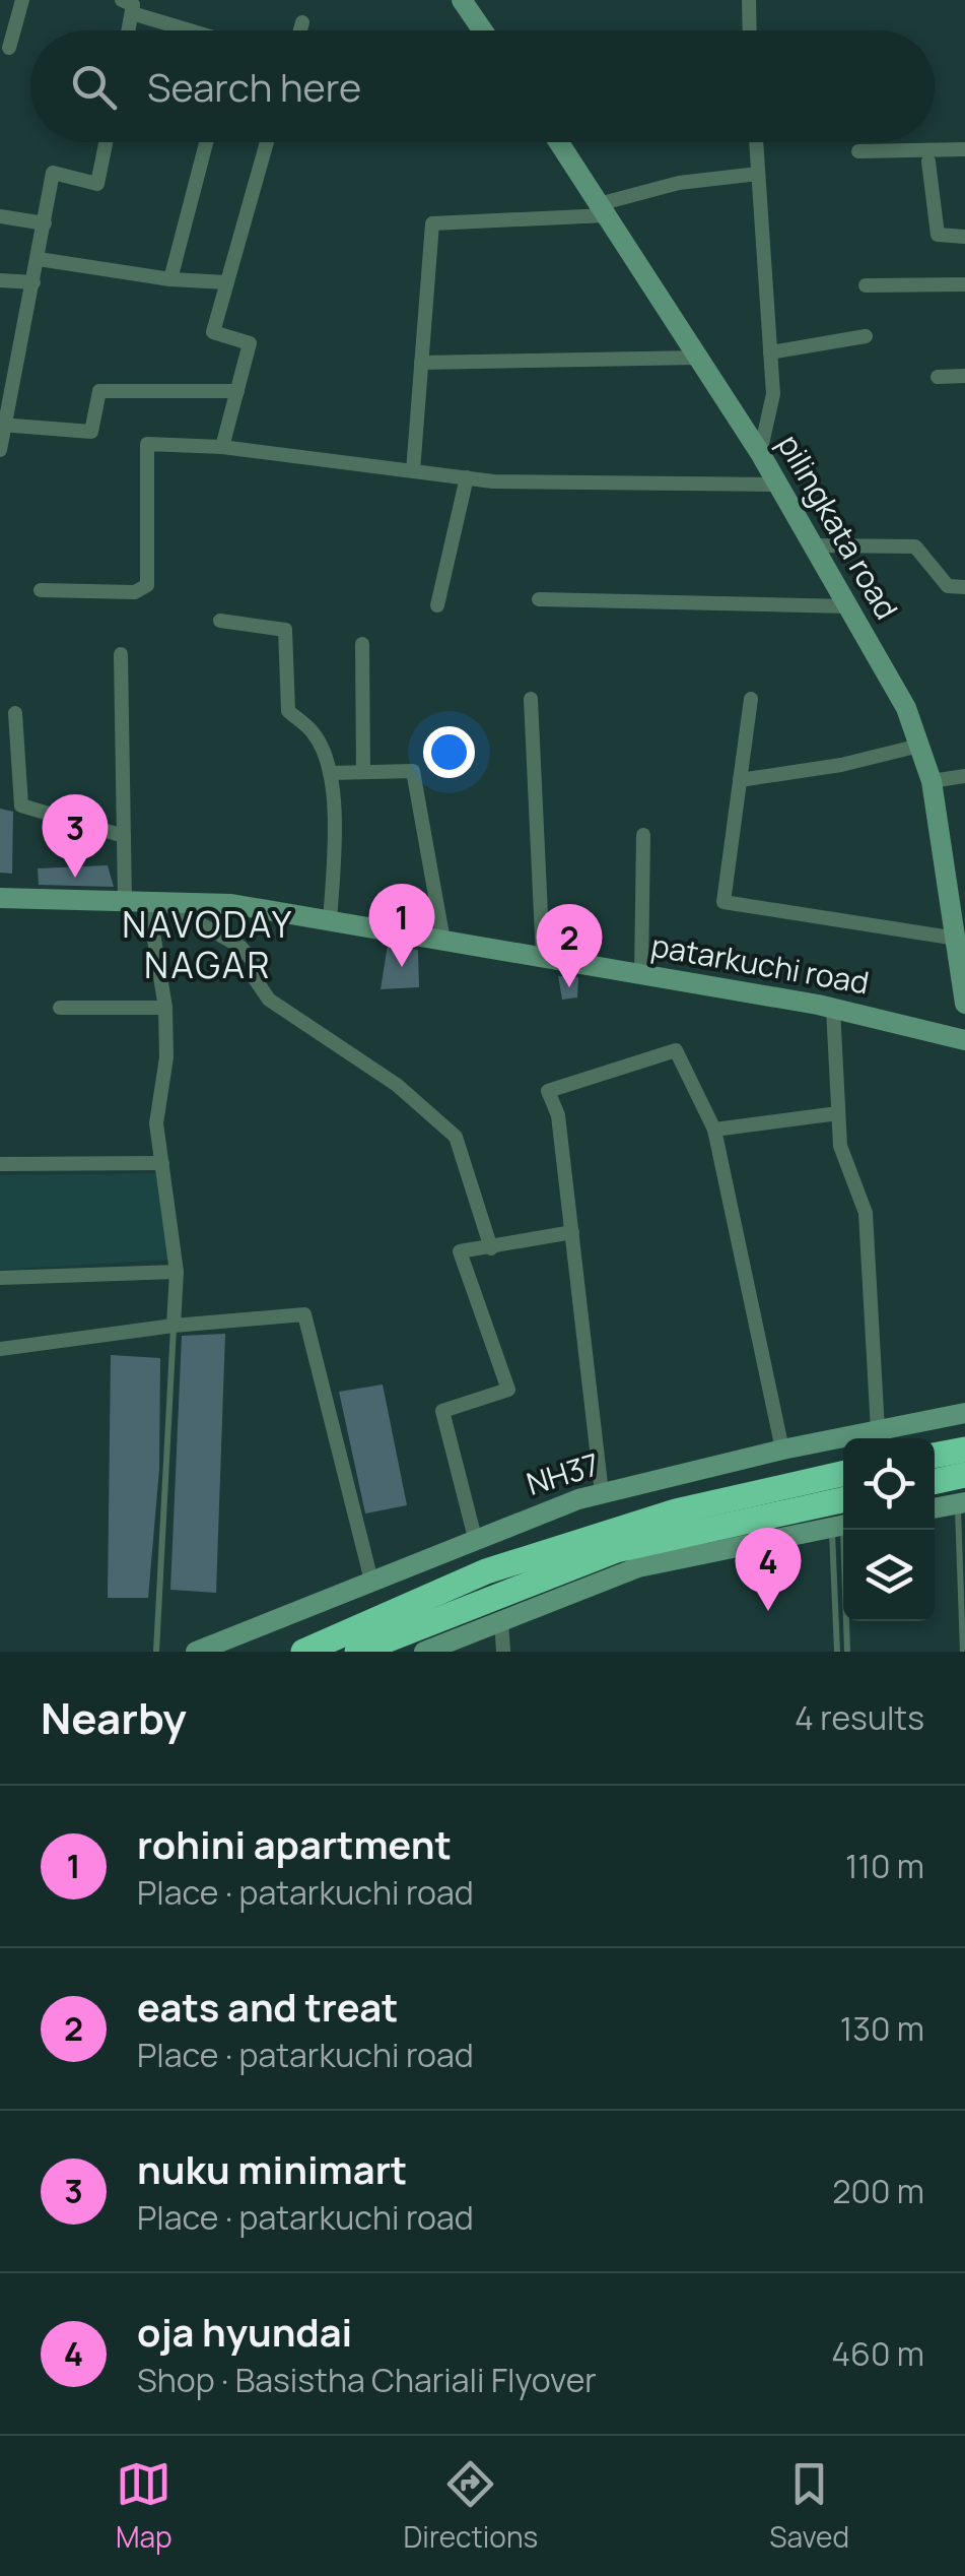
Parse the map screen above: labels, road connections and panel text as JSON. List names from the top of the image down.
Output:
{
  "streets": {
    "street": ["pilingkata road", "patarkuchi road", "NH37"]
  },
  "districts": ["NAVODAY NAGAR"],
  "page": {
    "search": "Search here",
    "pins": [
      "3",
      "1",
      "2",
      "4"
    ],
    "heading": ["Nearby", "4 results"],
    "list": [
      {
        "mark": "1",
        "name": "rohini apartment",
        "note": "Place · patarkuchi road",
        "value": "110 m"
      },
      {
        "mark": "2",
        "name": "eats and treat",
        "note": "Place · patarkuchi road",
        "value": "130 m"
      },
      {
        "mark": "3",
        "name": "nuku minimart",
        "note": "Place · patarkuchi road",
        "value": "200 m"
      },
      {
        "mark": "4",
        "name": "oja hyundai",
        "note": "Shop · Basistha Chariali Flyover",
        "value": "460 m"
      }
    ],
    "nav": ["Map", "Directions", "Saved"]
  }
}
